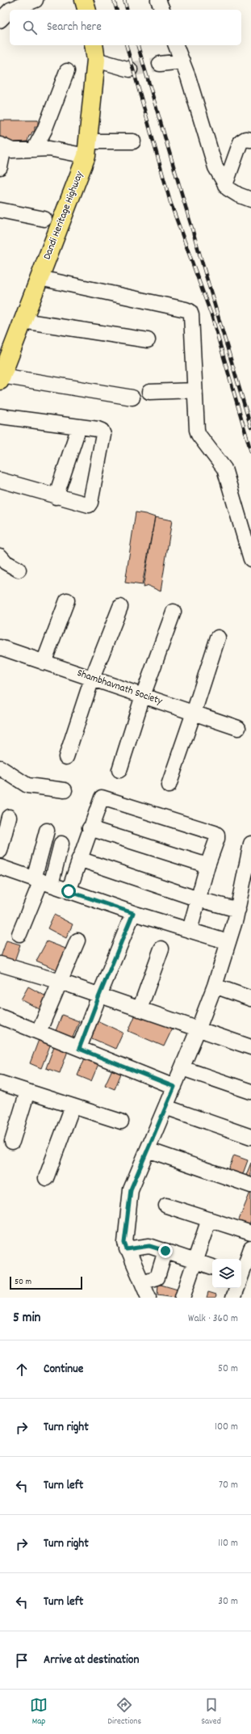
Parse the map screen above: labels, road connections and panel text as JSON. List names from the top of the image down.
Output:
{
  "streets": {
    "highway": ["Dandi Heritage Highway"],
    "street": ["Shambhavnath Society"]
  },
  "scale_bar": "50 m",
  "page": {
    "search": "Search here",
    "scale": "50 m",
    "heading": ["5 min", "Walk · 360 m"],
    "list": [
      ["Continue", "50 m"],
      ["Turn right", "100 m"],
      ["Turn left", "70 m"],
      ["Turn right", "110 m"],
      ["Turn left", "30 m"],
      "Arrive at destination"
    ],
    "nav": ["Map", "Directions", "Saved"]
  }
}
